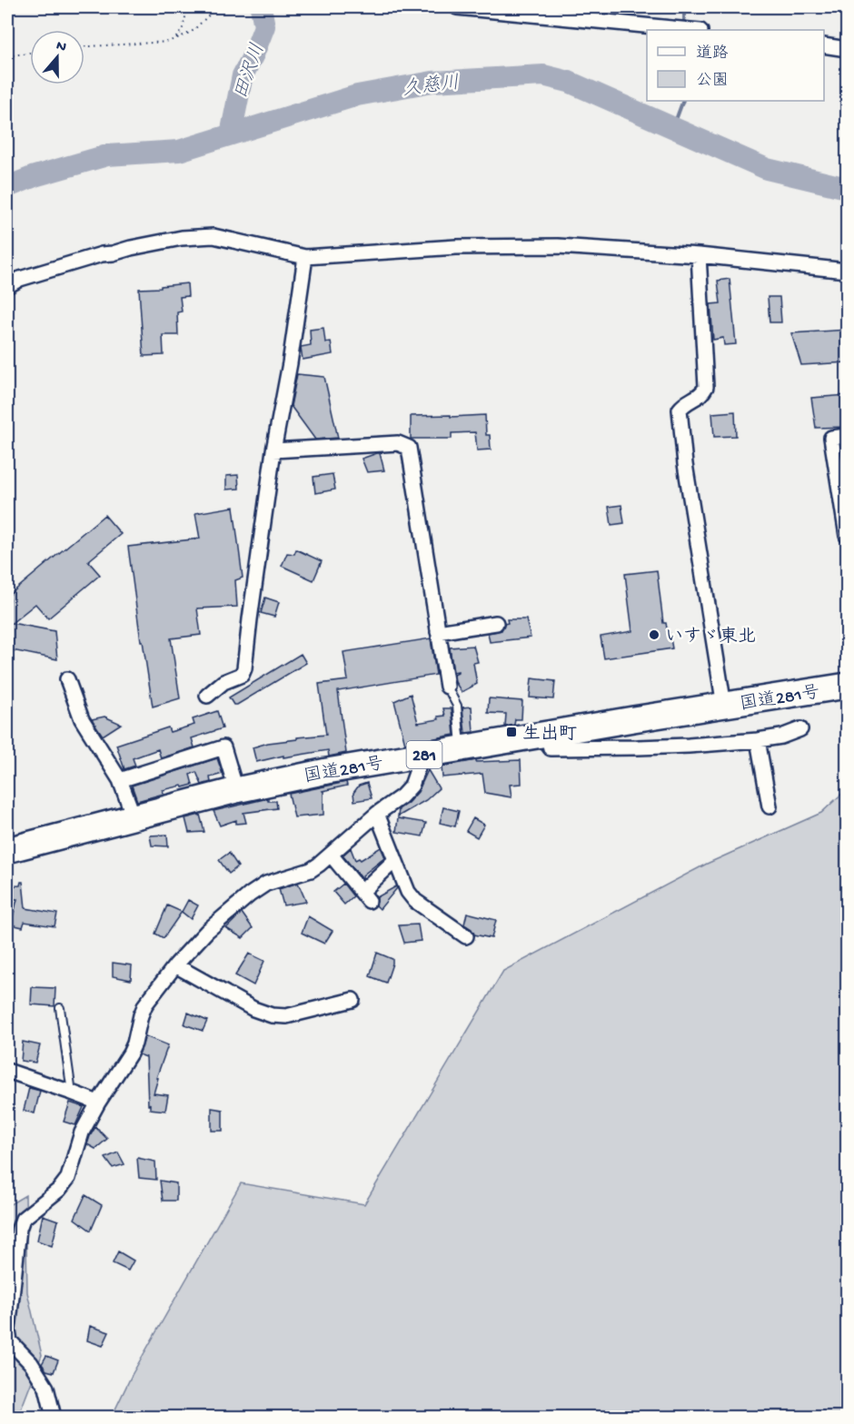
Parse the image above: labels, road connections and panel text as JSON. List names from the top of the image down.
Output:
{
  "streets": {
    "highway": ["国道281号", "281"]
  },
  "water": ["田沢川", "久慈川"],
  "places": {
    "other": ["いすゞ東北"],
    "transit": ["生出町"]
  },
  "legend": ["道路", "公園"],
  "north": "top"
}
